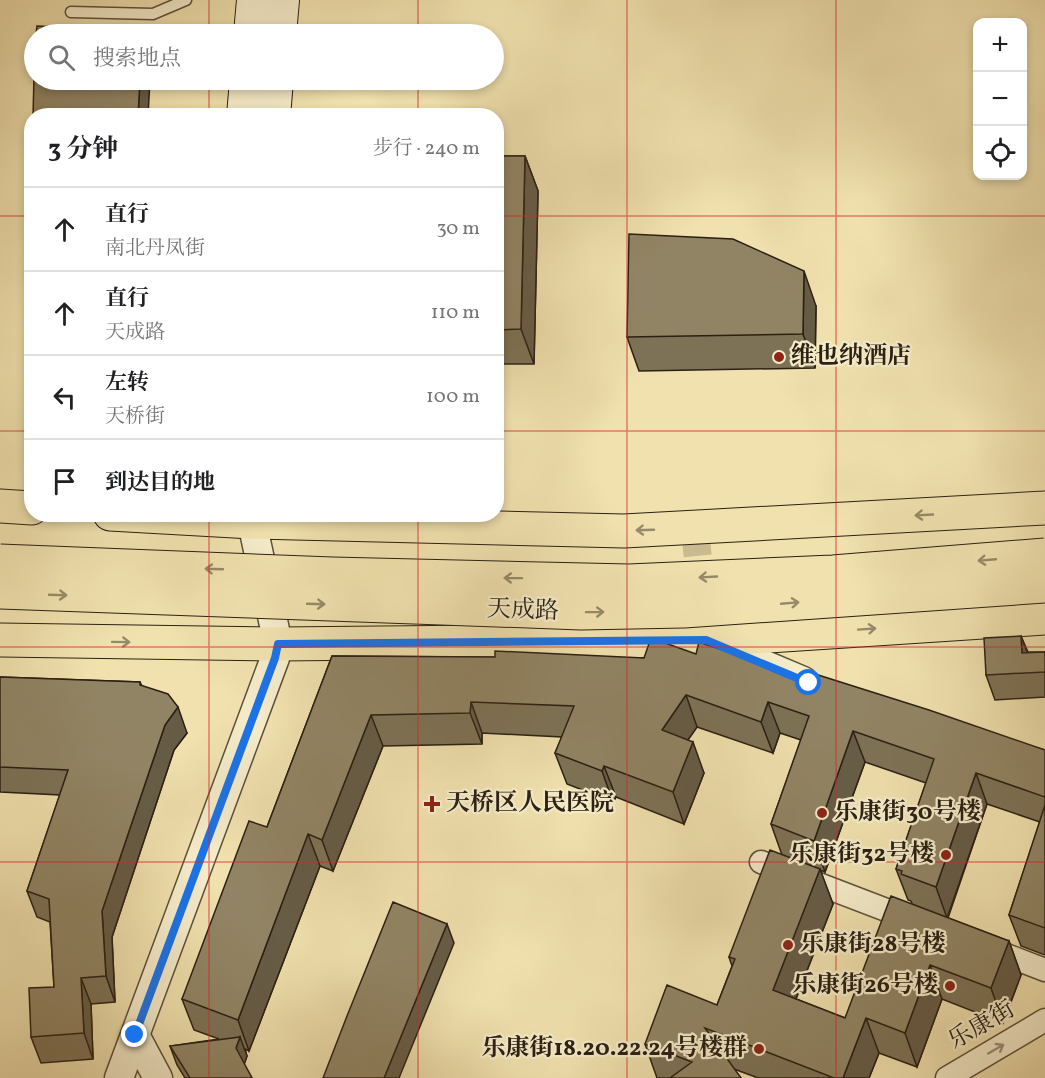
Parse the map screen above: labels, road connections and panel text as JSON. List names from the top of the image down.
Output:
{
  "streets": {
    "main road": ["天成路"],
    "street": ["乐康街"]
  },
  "one_way": ["乐康街"],
  "places": {
    "other": [
      "维也纳酒店",
      "乐康街30号楼",
      "乐康街32号楼",
      "乐康街28号楼",
      "乐康街26号楼",
      "乐康街18.20.22.24号楼群"
    ],
    "health": ["天桥区人民医院"]
  },
  "page": {
    "map_buttons": ["+", "−"],
    "search": "搜索地点",
    "heading": ["3 分钟", "步行 · 240 m"],
    "list": [
      ["直行", "南北丹凤街", "30 m"],
      ["直行", "天成路", "110 m"],
      ["左转", "天桥街", "100 m"],
      "到达目的地"
    ]
  }
}
